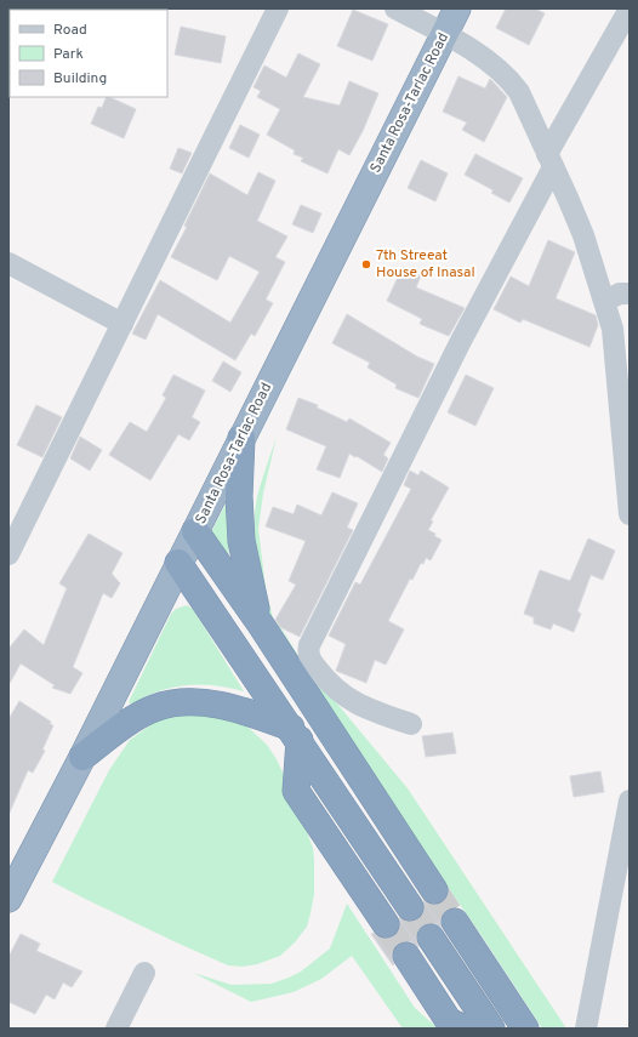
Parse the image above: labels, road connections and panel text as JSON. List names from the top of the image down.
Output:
{
  "streets": {
    "highway": ["Santa Rosa-Tarlac Road"]
  },
  "places": ["7th Streeat House of Inasal"],
  "legend": ["Road", "Park", "Building"]
}
